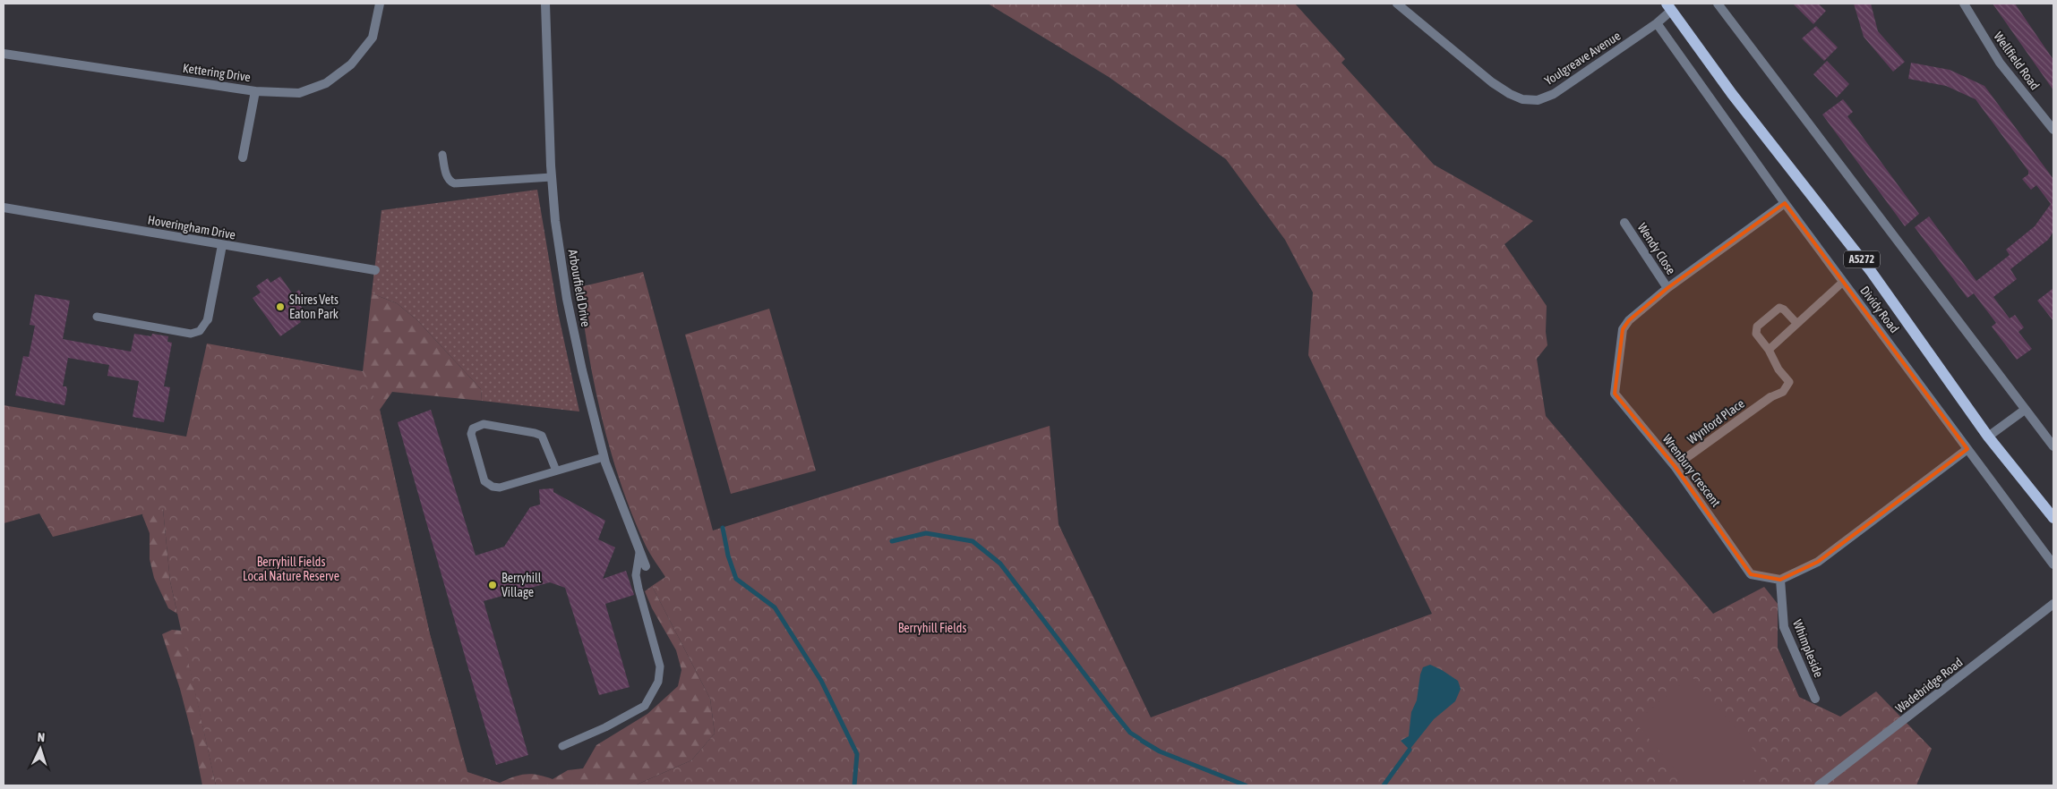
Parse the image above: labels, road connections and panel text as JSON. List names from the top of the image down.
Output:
{
  "streets": {
    "main road": ["A5272", "Dividy Road"],
    "street": [
      "Youlgreave Avenue",
      "Wellfield Road",
      "Kettering Drive",
      "Hoveringham Drive",
      "Wendy Close",
      "Arbourfield Drive",
      "Wynford Place",
      "Wrenbury Crescent",
      "Whimpleside",
      "Wadebridge Road"
    ]
  },
  "crossings": [
    ["Youlgreave Avenue", "Dividy Road"],
    ["Wendy Close", "Wrenbury Crescent"],
    ["Dividy Road", "Wrenbury Crescent"],
    ["Wynford Place", "Wrenbury Crescent"],
    ["Wrenbury Crescent", "Whimpleside"]
  ],
  "parks": ["Berryhill Fields Local Nature Reserve", "Berryhill Fields"],
  "places": ["Shires Vets Eaton Park", "Berryhill Village"],
  "north": "top"
}
